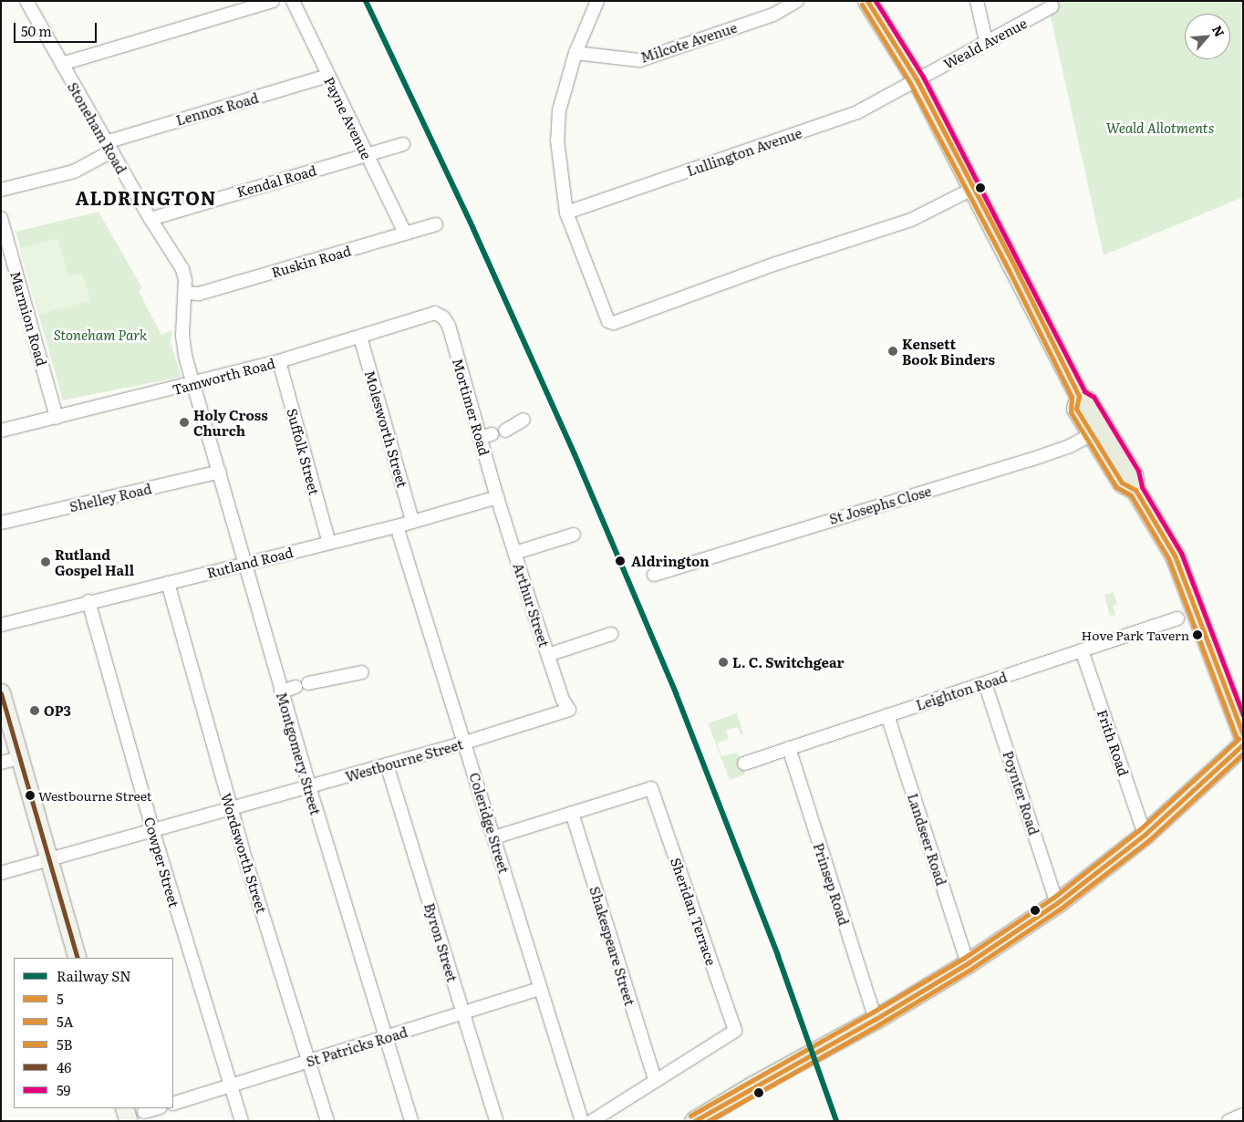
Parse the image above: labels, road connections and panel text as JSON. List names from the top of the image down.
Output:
{
  "streets": {
    "street": [
      "Milcote Avenue",
      "Weald Avenue",
      "Lennox Road",
      "Payne Avenue",
      "Stoneham Road",
      "Lullington Avenue",
      "Kendal Road",
      "Ruskin Road",
      "Marmion Road",
      "Tamworth Road",
      "Mortimer Road",
      "Molesworth Street",
      "Suffolk Street",
      "Shelley Road",
      "St Josephs Close",
      "Rutland Road",
      "Arthur Street",
      "Leighton Road",
      "Frith Road",
      "Montgomery Street",
      "Westbourne Street",
      "Poynter Road",
      "Coleridge Street",
      "Landseer Road",
      "Wordsworth Street",
      "Cowper Street",
      "Prinsep Road",
      "Sheridan Terrace",
      "Byron Street",
      "Shakespeare Street",
      "St Patricks Road"
    ]
  },
  "crossings": [
    ["Weald Avenue", "Lullington Avenue"],
    ["Lennox Road", "Payne Avenue"],
    ["Lennox Road", "Stoneham Road"],
    ["Payne Avenue", "Kendal Road"],
    ["Payne Avenue", "Ruskin Road"],
    ["Stoneham Road", "Kendal Road"],
    ["Stoneham Road", "Ruskin Road"],
    ["Stoneham Road", "Tamworth Road"],
    ["Stoneham Road", "Montgomery Street"],
    ["Marmion Road", "Tamworth Road"],
    ["Tamworth Road", "Mortimer Road"],
    ["Tamworth Road", "Molesworth Street"],
    ["Tamworth Road", "Suffolk Street"],
    ["Tamworth Road", "Montgomery Street"],
    ["Mortimer Road", "Rutland Road"],
    ["Mortimer Road", "Arthur Street"],
    ["Molesworth Street", "Rutland Road"],
    ["Suffolk Street", "Rutland Road"],
    ["Shelley Road", "Montgomery Street"],
    ["Rutland Road", "Arthur Street"],
    ["Rutland Road", "Montgomery Street"],
    ["Rutland Road", "Coleridge Street"],
    ["Rutland Road", "Wordsworth Street"],
    ["Rutland Road", "Cowper Street"],
    ["Arthur Street", "Westbourne Street"],
    ["Leighton Road", "Frith Road"],
    ["Leighton Road", "Poynter Road"],
    ["Leighton Road", "Landseer Road"],
    ["Leighton Road", "Prinsep Road"],
    ["Montgomery Street", "Westbourne Street"],
    ["Montgomery Street", "St Patricks Road"],
    ["Westbourne Street", "Coleridge Street"],
    ["Westbourne Street", "Wordsworth Street"],
    ["Westbourne Street", "Cowper Street"],
    ["Westbourne Street", "Byron Street"],
    ["Coleridge Street", "Sheridan Terrace"],
    ["Coleridge Street", "St Patricks Road"],
    ["Wordsworth Street", "St Patricks Road"],
    ["Cowper Street", "St Patricks Road"],
    ["Sheridan Terrace", "Shakespeare Street"],
    ["Byron Street", "St Patricks Road"]
  ],
  "districts": ["ALDRINGTON"],
  "parks": ["Weald Allotments", "Stoneham Park"],
  "places": [
    "Kensett Book Binders",
    "Holy Cross Church",
    "Aldrington",
    "Rutland Gospel Hall",
    "Hove Park Tavern",
    "L. C. Switchgear",
    "OP3",
    "Westbourne Street"
  ],
  "lines": [
    "rail line SN",
    "transit line 5",
    "transit line 59",
    "transit line 5A",
    "transit line 46",
    "transit line 5B"
  ],
  "legend": [
    "Railway SN",
    "5",
    "5A",
    "5B",
    "46",
    "59"
  ],
  "scale_bar": "50 m",
  "north": "top right"
}
